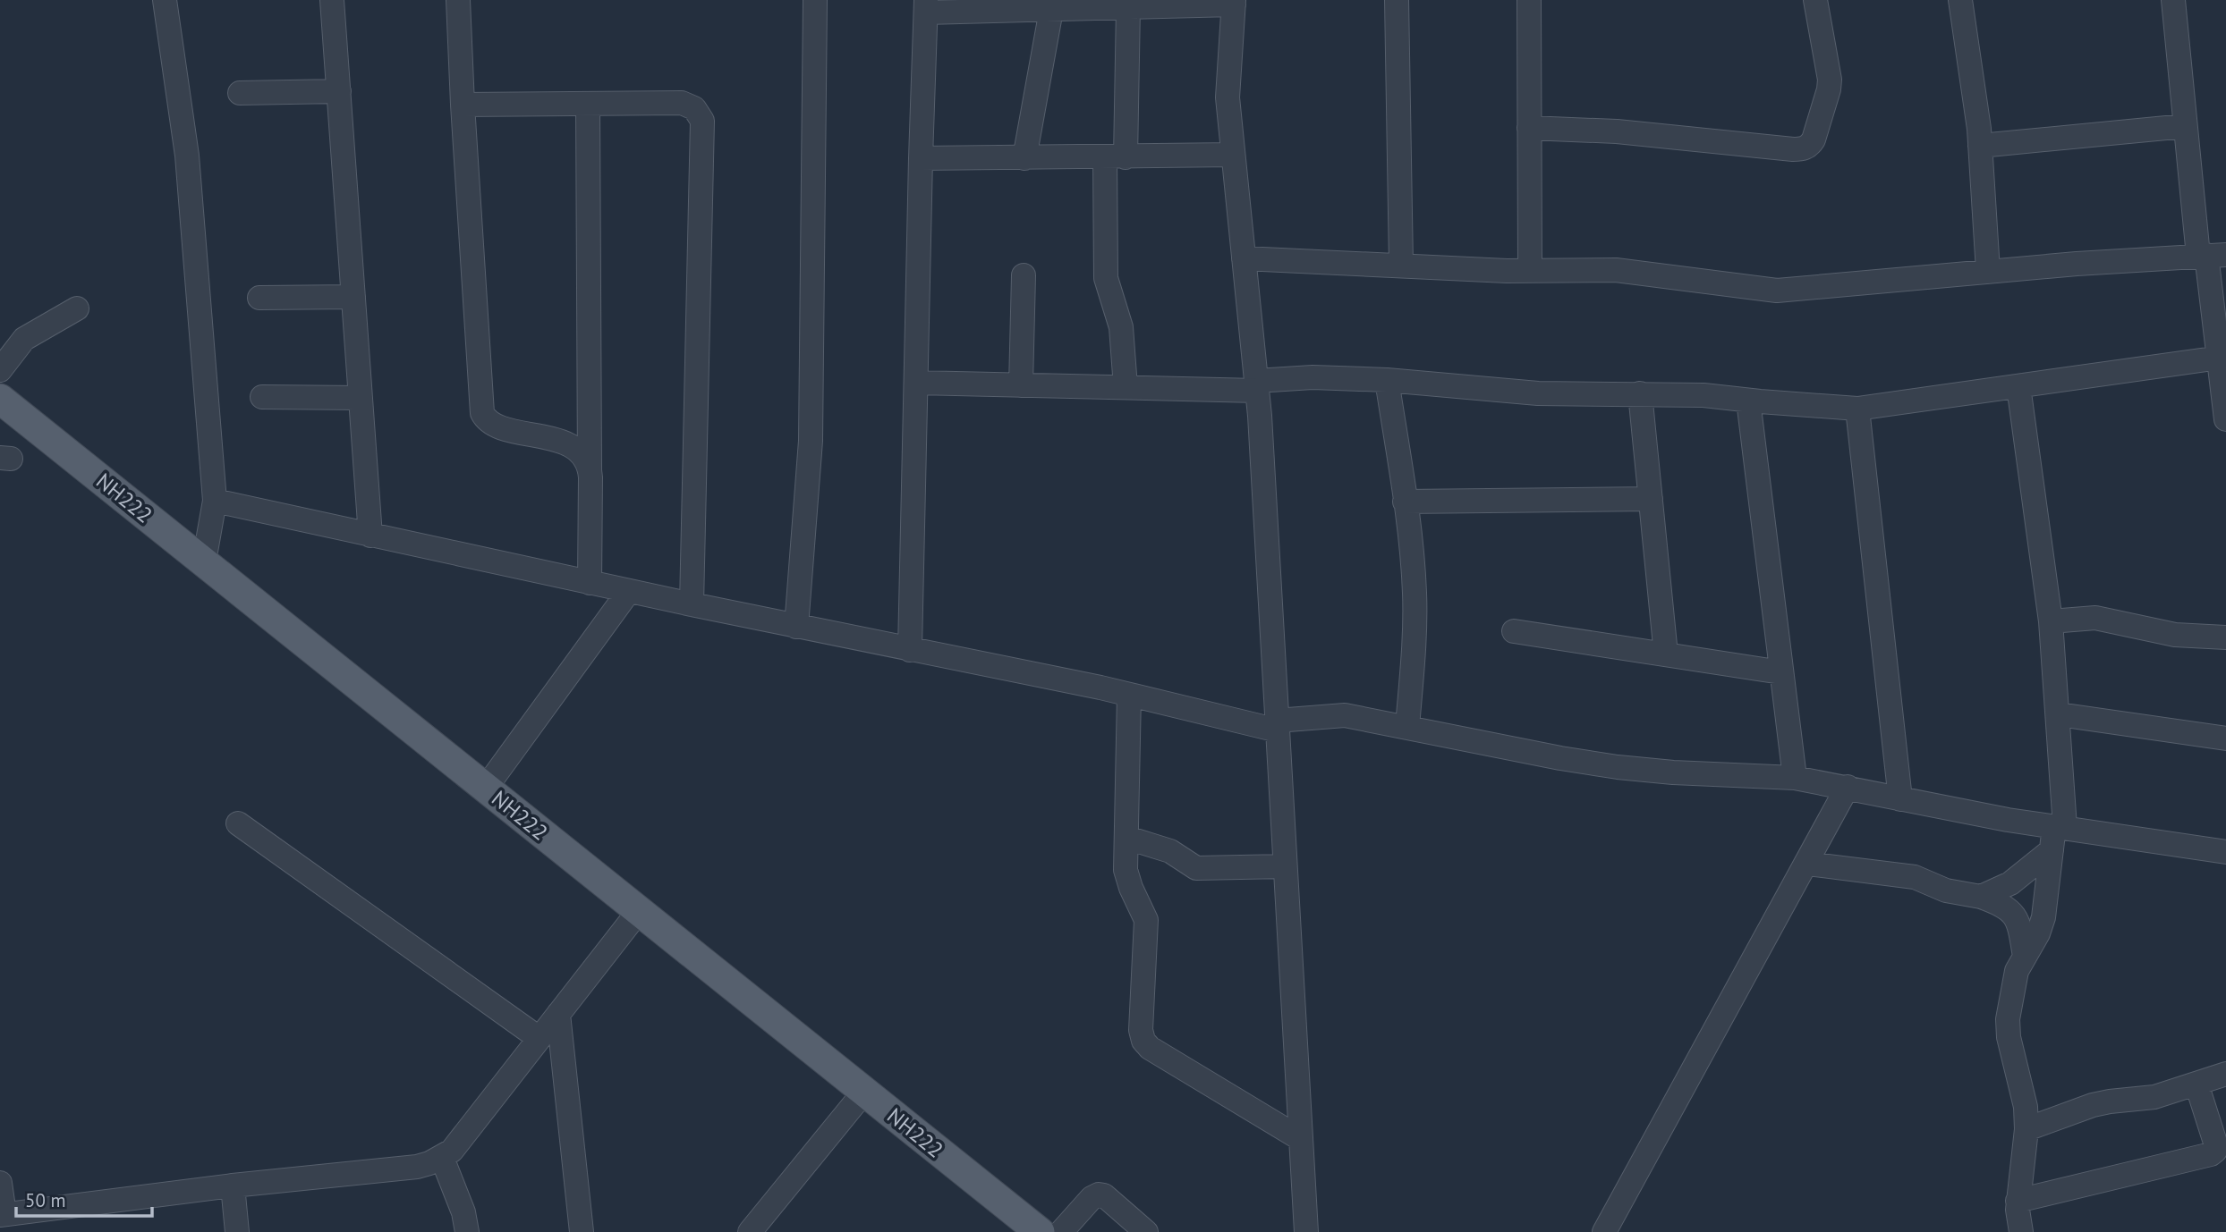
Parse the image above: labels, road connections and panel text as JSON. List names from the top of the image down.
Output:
{
  "streets": {
    "main road": ["NH222"]
  },
  "scale_bar": "50 m"
}
